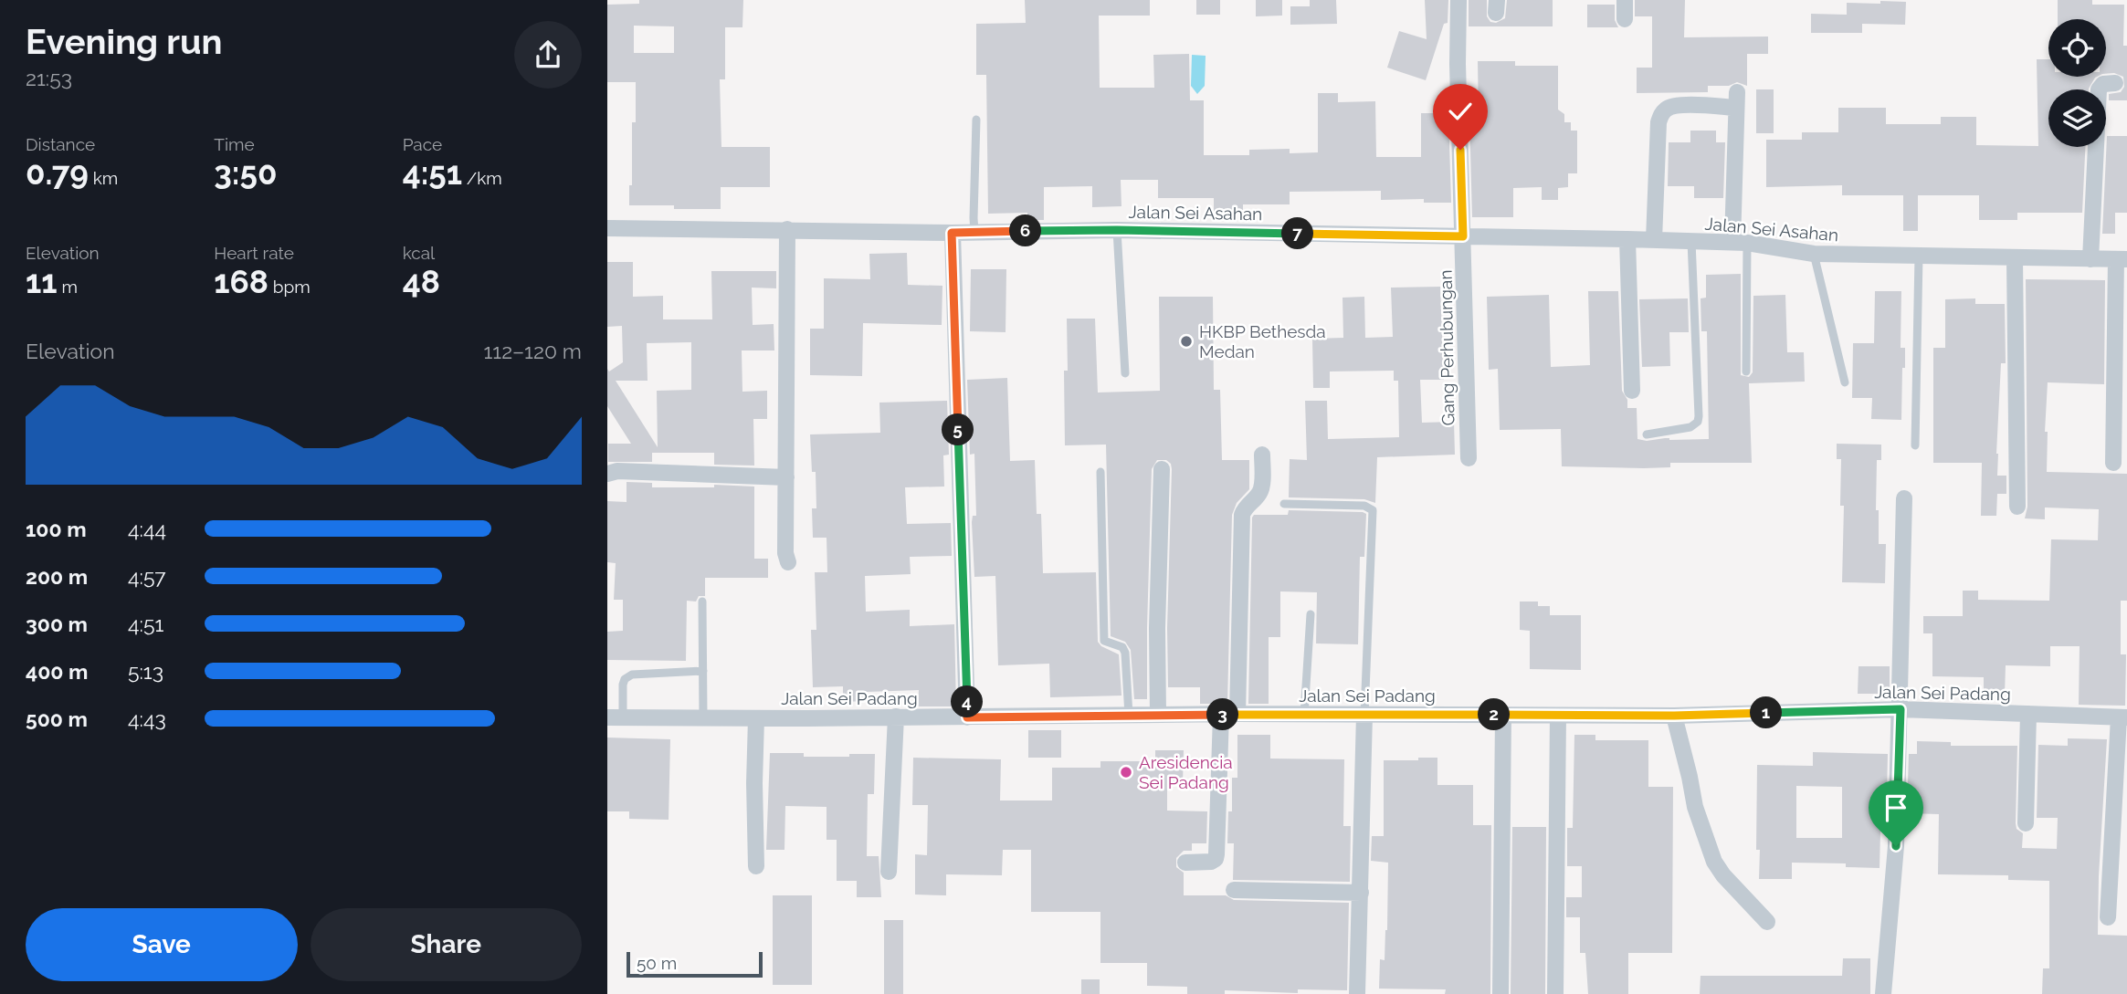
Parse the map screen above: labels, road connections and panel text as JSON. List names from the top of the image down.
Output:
{
  "streets": {
    "street": ["Jalan Sei Asahan", "Gang Perhubungan", "Jalan Sei Padang"]
  },
  "crossings": [
    ["Jalan Sei Asahan", "Gang Perhubungan"]
  ],
  "places": ["HKBP Bethesda Medan", "Aresidencia Sei Padang"],
  "scale_bar": "50 m",
  "page": {
    "heading": ["Evening run", "21:53"],
    "stats": [
      ["Distance", "0.79 km"],
      ["Time", "3:50"],
      ["Pace", "4:51 /km"],
      ["Elevation", "11 m"],
      ["Heart rate", "168 bpm"],
      ["kcal", "48"]
    ],
    "pins": [
      "6",
      "7",
      "5",
      "4",
      "1",
      "2",
      "3"
    ],
    "chart": ["Elevation", "112–120 m"],
    "list": [
      {
        "name": "100 m",
        "note": "4:44"
      },
      {
        "name": "200 m",
        "note": "4:57"
      },
      {
        "name": "300 m",
        "note": "4:51"
      },
      {
        "name": "400 m",
        "note": "5:13"
      },
      {
        "name": "500 m",
        "note": "4:43"
      }
    ],
    "buttons": ["Save", "Share"],
    "scale": "50 m"
  }
}
